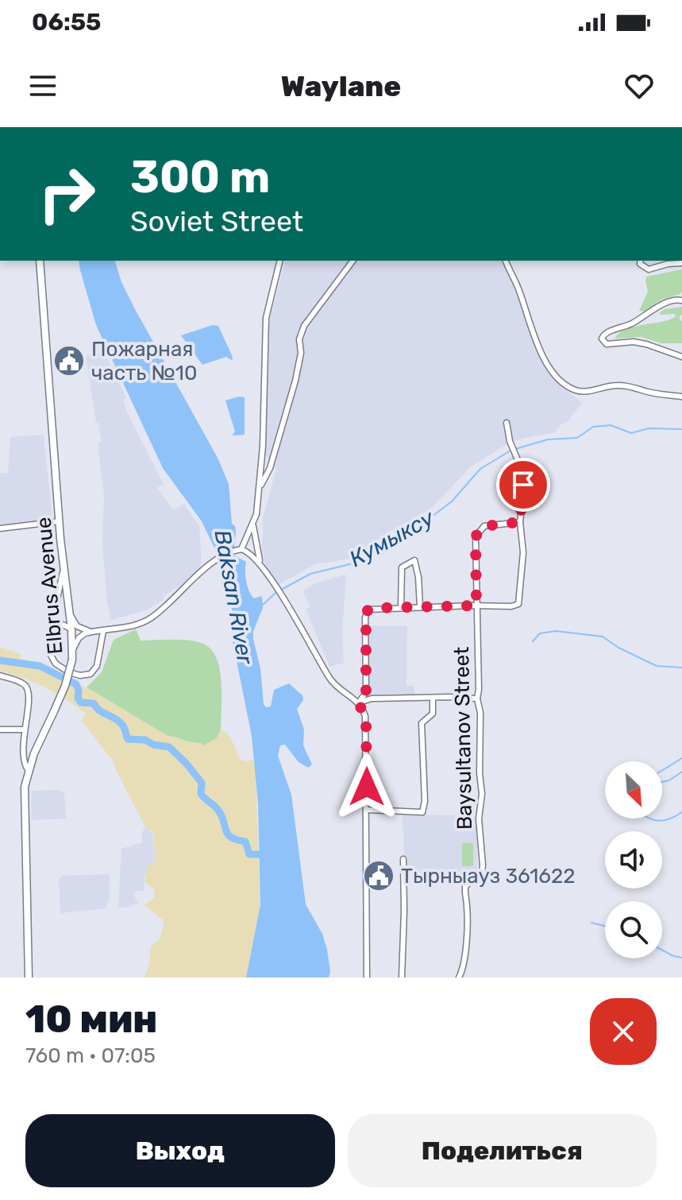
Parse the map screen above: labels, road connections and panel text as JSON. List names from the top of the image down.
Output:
{
  "streets": {
    "main road": ["Elbrus Avenue"],
    "street": ["Baysultanov Street"]
  },
  "water": ["Кумыксу", "Baksan River"],
  "places": {
    "public building": ["Пожарная часть №10", "Тырныауз 361622"]
  },
  "north": "bottom right",
  "page": {
    "status": "06:55",
    "header": "Waylane",
    "turn": ["300 m", "Soviet Street"],
    "heading": ["10 мин", "760 m · 07:05"],
    "buttons": ["Выход", "Поделиться"]
  }
}
